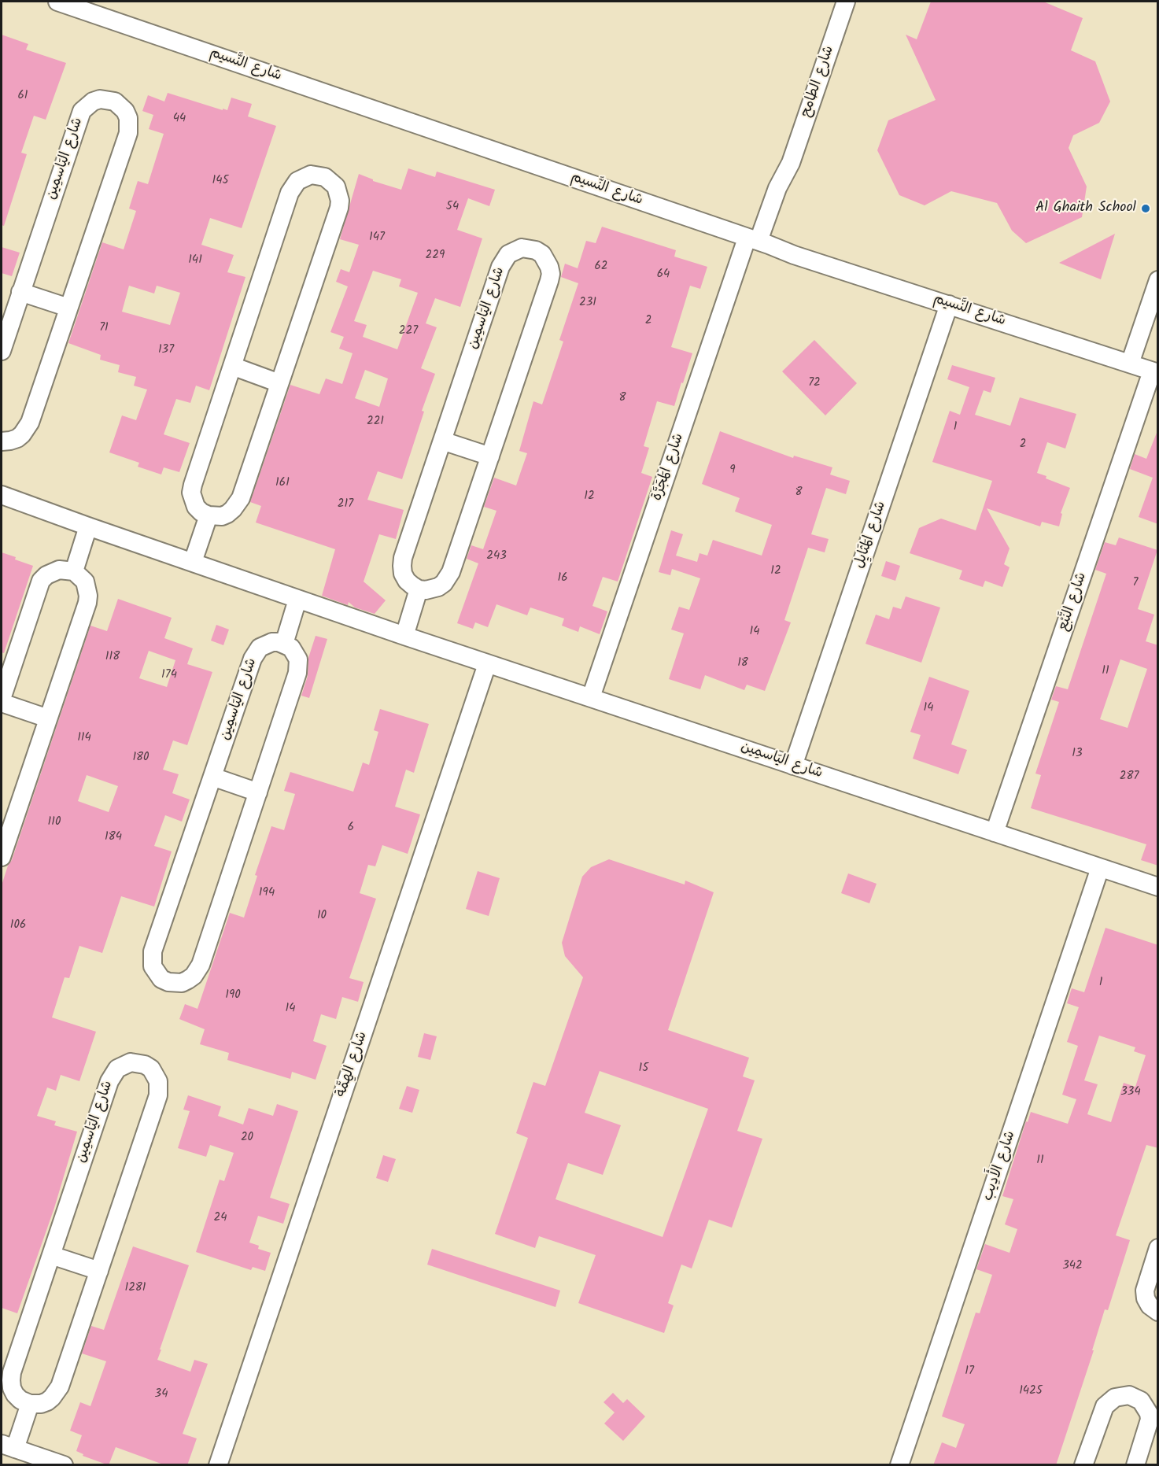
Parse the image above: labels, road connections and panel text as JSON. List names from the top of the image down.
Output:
{
  "streets": {
    "street": [
      "شارع النَّسيم",
      "شارع الطامح",
      "شارع اليَاسمِين",
      "شارع المَجَرَّة",
      "شارع المَثَايِل",
      "شارع النَّبْع",
      "شارع الهِمَّة",
      "شارع الأَدِيب"
    ]
  },
  "crossings": [
    ["شارع النَّسيم", "شارع الطامح"],
    ["شارع النَّسيم", "شارع المَجَرَّة"],
    ["شارع النَّسيم", "شارع المَثَايِل"],
    ["شارع النَّسيم", "شارع النَّبْع"],
    ["شارع الطامح", "شارع المَجَرَّة"],
    ["شارع اليَاسمِين", "شارع المَجَرَّة"],
    ["شارع اليَاسمِين", "شارع المَثَايِل"],
    ["شارع اليَاسمِين", "شارع النَّبْع"],
    ["شارع اليَاسمِين", "شارع الهِمَّة"],
    ["شارع اليَاسمِين", "شارع الأَدِيب"]
  ],
  "places": ["Al Ghaith School"],
  "house_numbers": [
    "61",
    "44",
    "145",
    "54",
    "147",
    "229",
    "141",
    "62",
    "64",
    "231",
    "2",
    "71",
    "227",
    "137",
    "72",
    "8",
    "221",
    "1",
    "2",
    "9",
    "161",
    "8",
    "12",
    "217",
    "243",
    "12",
    "16",
    "7",
    "14",
    "118",
    "18",
    "11",
    "174",
    "14",
    "114",
    "13",
    "180",
    "287",
    "110",
    "6",
    "184",
    "194",
    "10",
    "106",
    "1",
    "190",
    "14",
    "15",
    "334",
    "20",
    "11",
    "24",
    "342",
    "1281",
    "17",
    "1425",
    "34"
  ]
}
